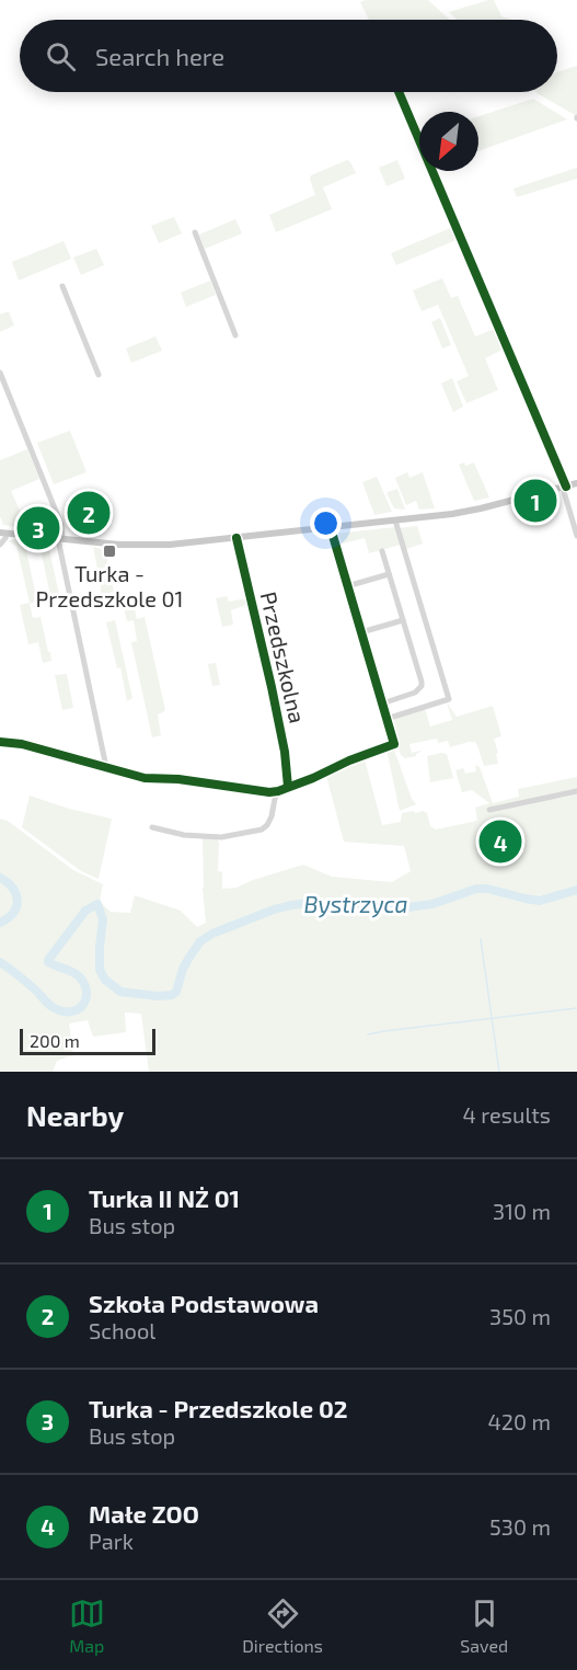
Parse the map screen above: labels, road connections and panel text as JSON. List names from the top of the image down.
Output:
{
  "streets": {
    "street": ["Przedszkolna"]
  },
  "water": ["Bystrzyca"],
  "places": {
    "transit": ["Turka - Przedszkole 01"]
  },
  "scale_bar": "200 m",
  "north": "bottom left",
  "page": {
    "search": "Search here",
    "pins": [
      "1",
      "2",
      "3",
      "4"
    ],
    "scale": "200 m",
    "heading": ["Nearby", "4 results"],
    "list": [
      {
        "mark": "1",
        "name": "Turka II NŻ 01",
        "note": "Bus stop",
        "value": "310 m"
      },
      {
        "mark": "2",
        "name": "Szkoła Podstawowa",
        "note": "School",
        "value": "350 m"
      },
      {
        "mark": "3",
        "name": "Turka - Przedszkole 02",
        "note": "Bus stop",
        "value": "420 m"
      },
      {
        "mark": "4",
        "name": "Małe ZOO",
        "note": "Park",
        "value": "530 m"
      }
    ],
    "nav": ["Map", "Directions", "Saved"]
  }
}
